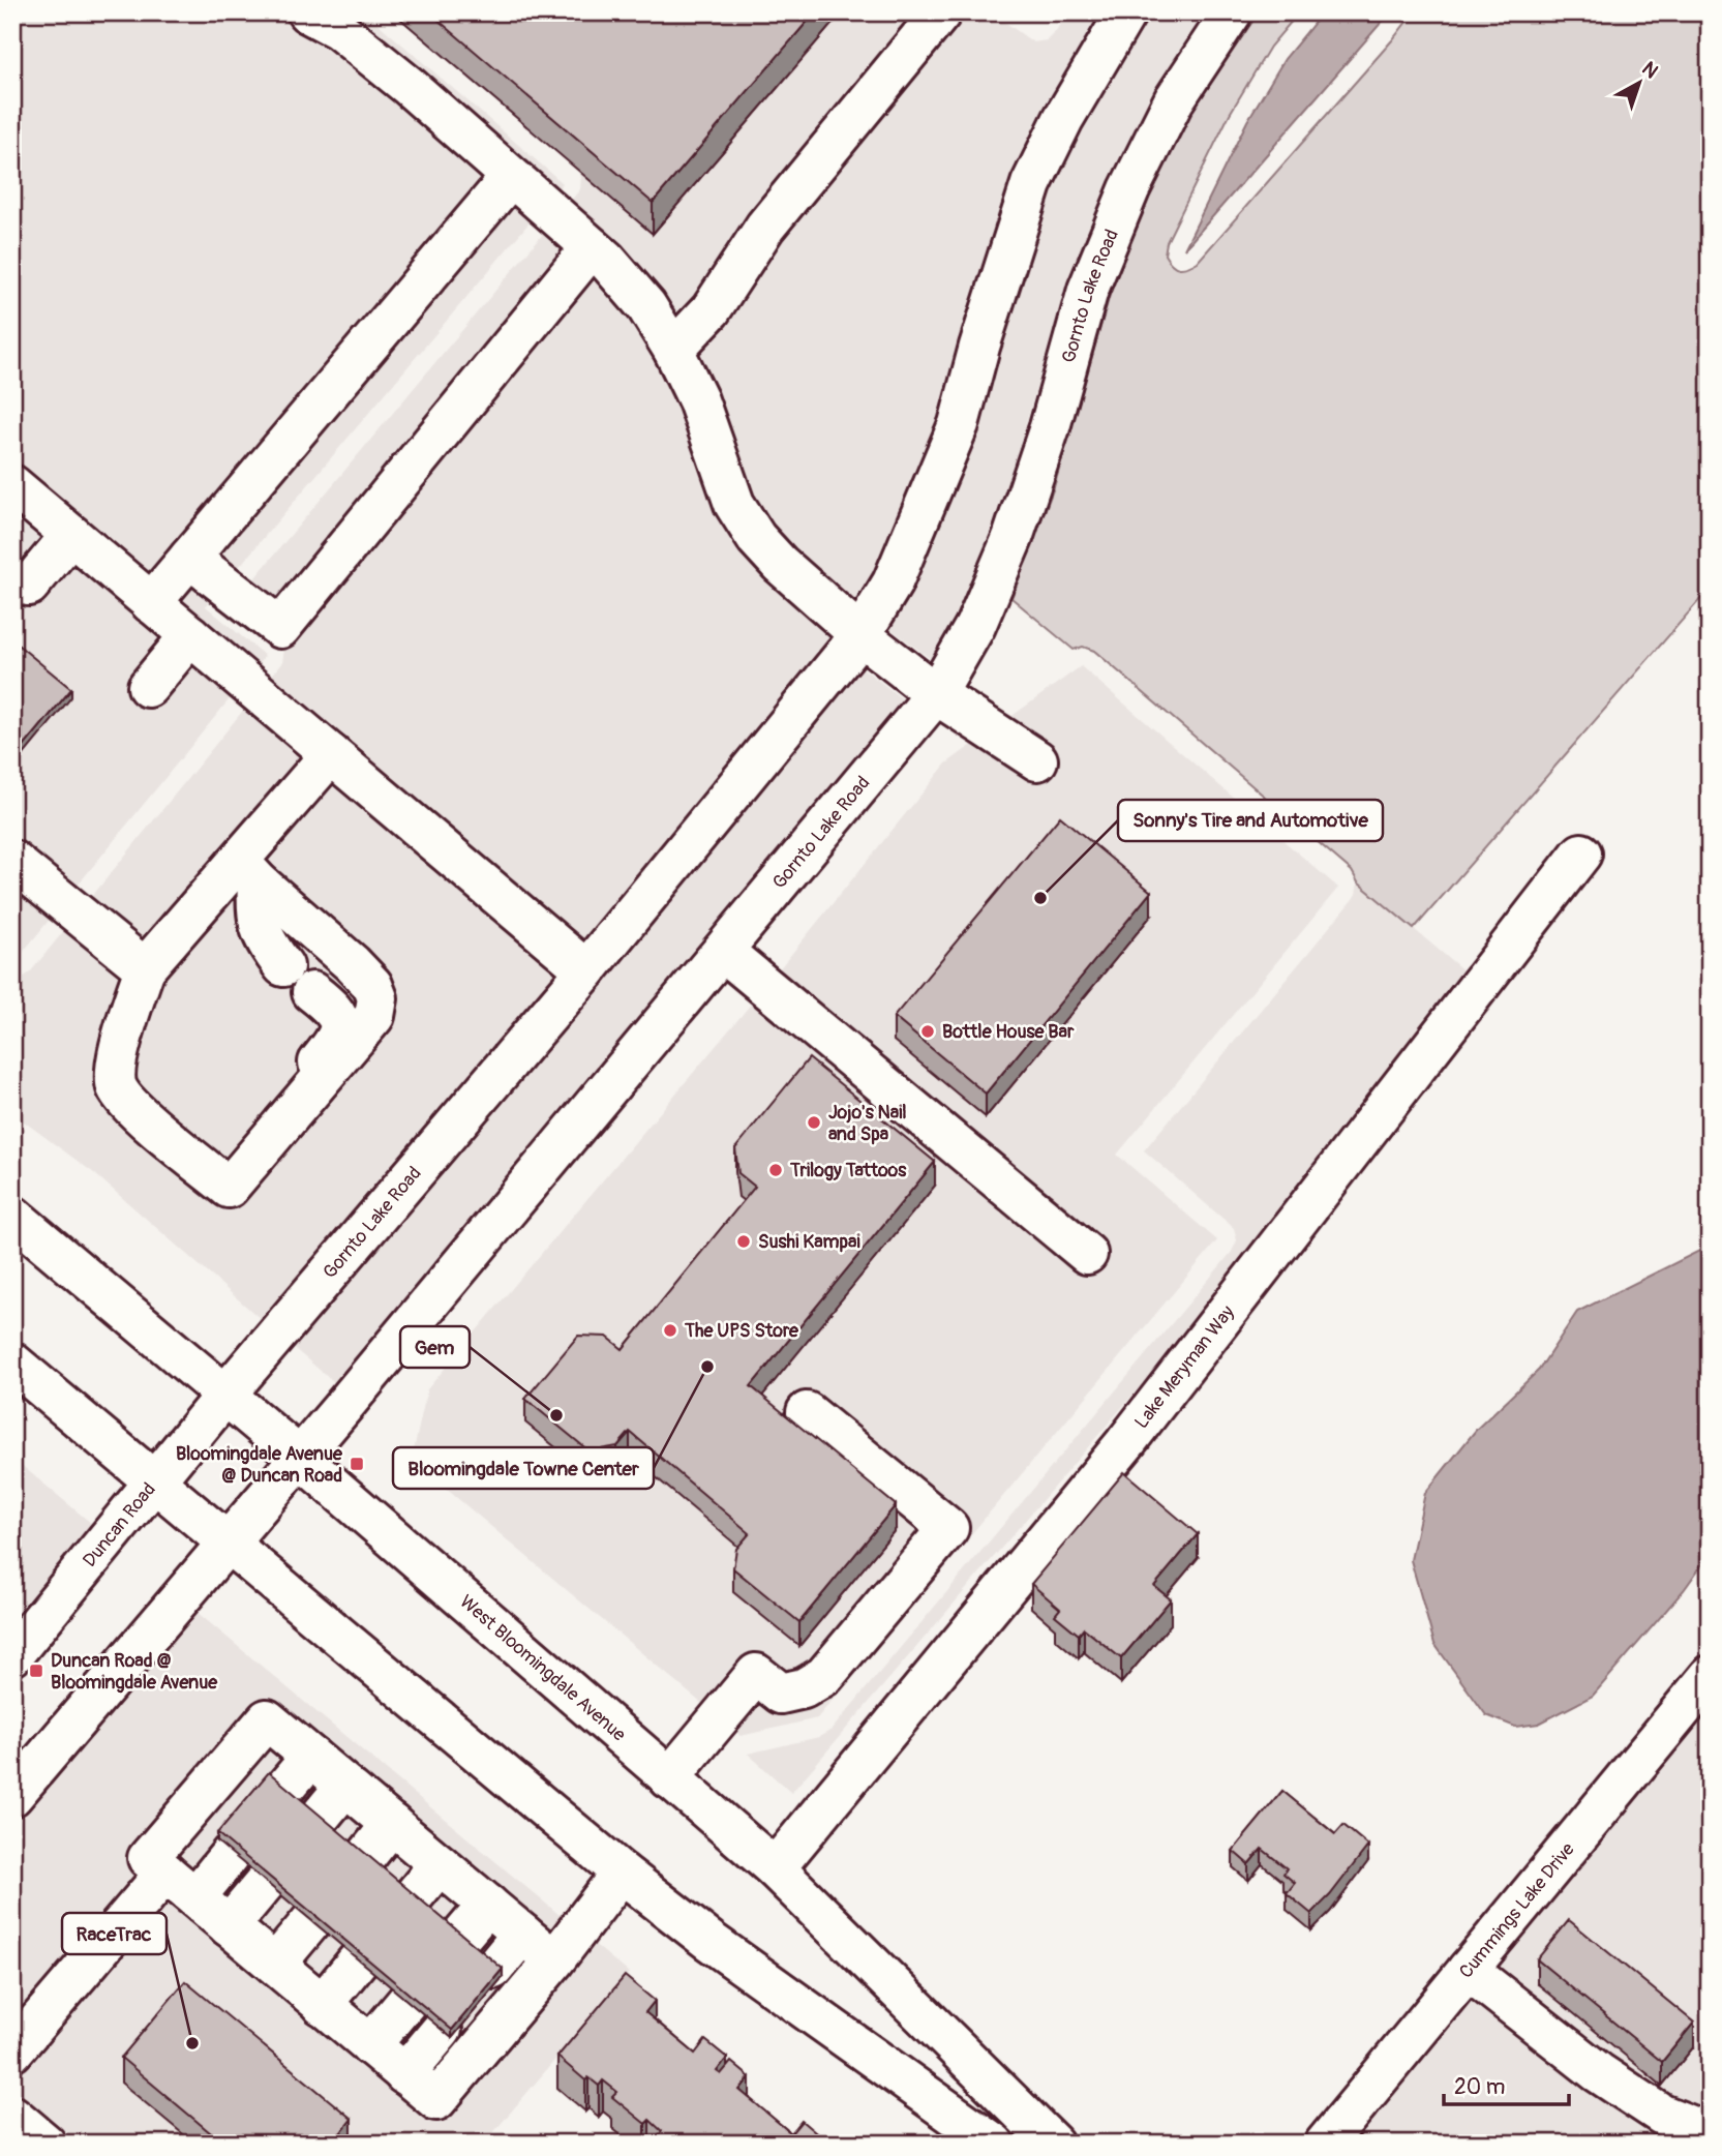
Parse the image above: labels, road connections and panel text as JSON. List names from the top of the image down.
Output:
{
  "streets": {
    "street": [
      "Gornto Lake Road",
      "Lake Meryman Way",
      "Duncan Road",
      "West Bloomingdale Avenue",
      "Cummings Lake Drive"
    ]
  },
  "crossings": [
    ["Gornto Lake Road", "Duncan Road"],
    ["Gornto Lake Road", "West Bloomingdale Avenue"],
    ["Lake Meryman Way", "West Bloomingdale Avenue"],
    ["Duncan Road", "West Bloomingdale Avenue"]
  ],
  "places": {
    "other": [
      "Sonny's Tire and Automotive",
      "Bottle House Bar",
      "Jojo's Nail and Spa",
      "Trilogy Tattoos",
      "Sushi Kampai",
      "The UPS Store",
      "Bloomingdale Towne Center",
      "Gem",
      "RaceTrac"
    ],
    "transit": ["Bloomingdale Avenue @ Duncan Road", "Duncan Road @ Bloomingdale Avenue"]
  },
  "scale_bar": "20 m",
  "north": "top right"
}
